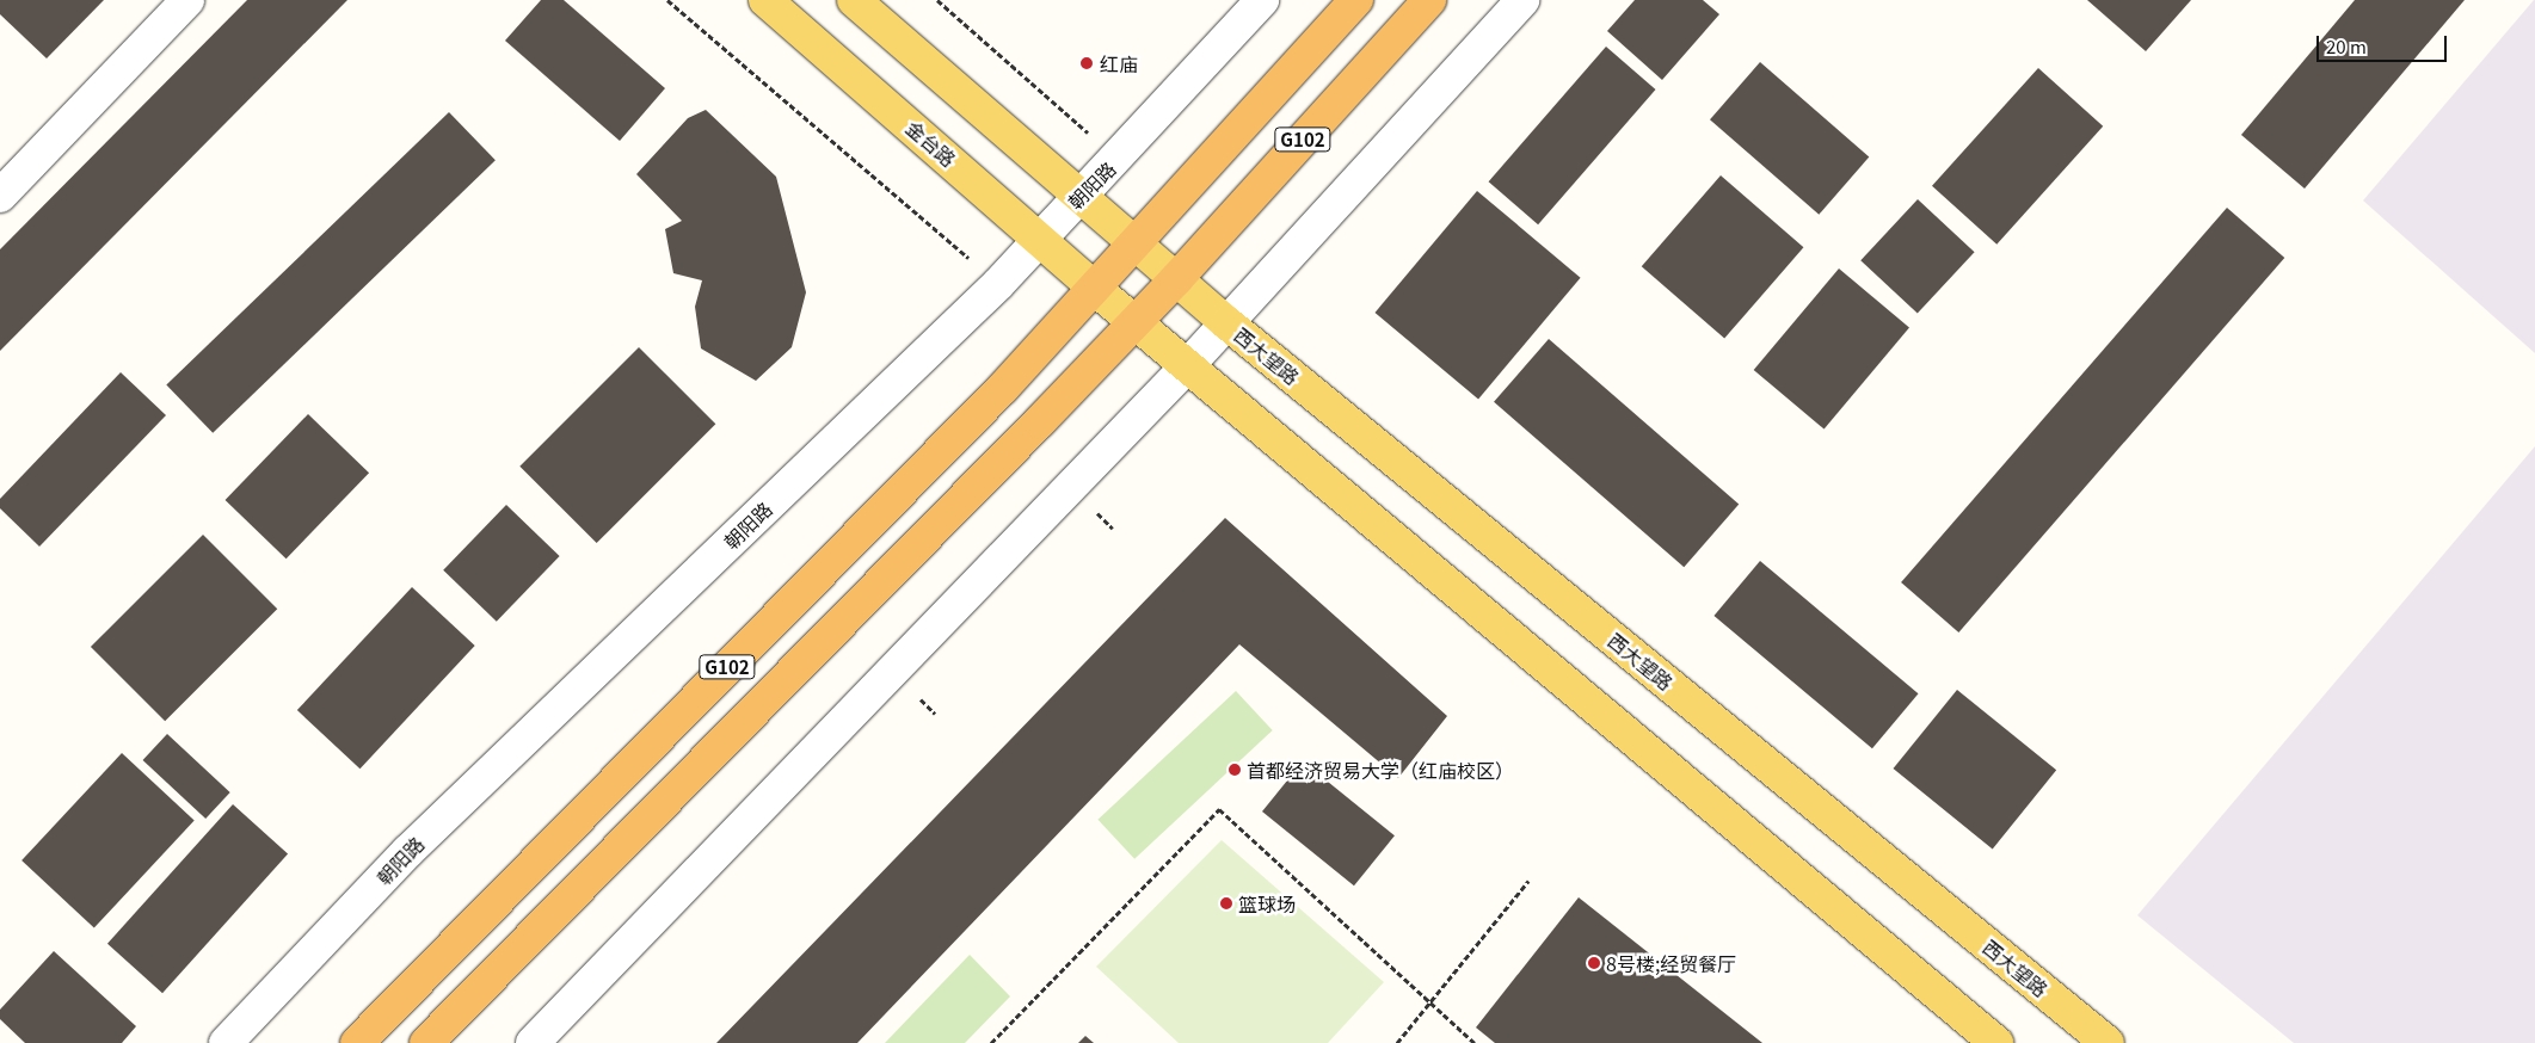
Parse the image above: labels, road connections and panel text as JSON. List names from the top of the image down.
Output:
{
  "streets": {
    "highway": ["G102"],
    "main road": ["金台路", "西大望路"],
    "street": ["朝阳路"]
  },
  "crossings": [
    ["G102", "金台路"],
    ["G102", "西大望路"],
    ["金台路", "朝阳路"]
  ],
  "places": [
    "红庙",
    "首都经济贸易大学（红庙校区）",
    "篮球场",
    "8号楼;经贸餐厅"
  ],
  "scale_bar": "20 m"
}
